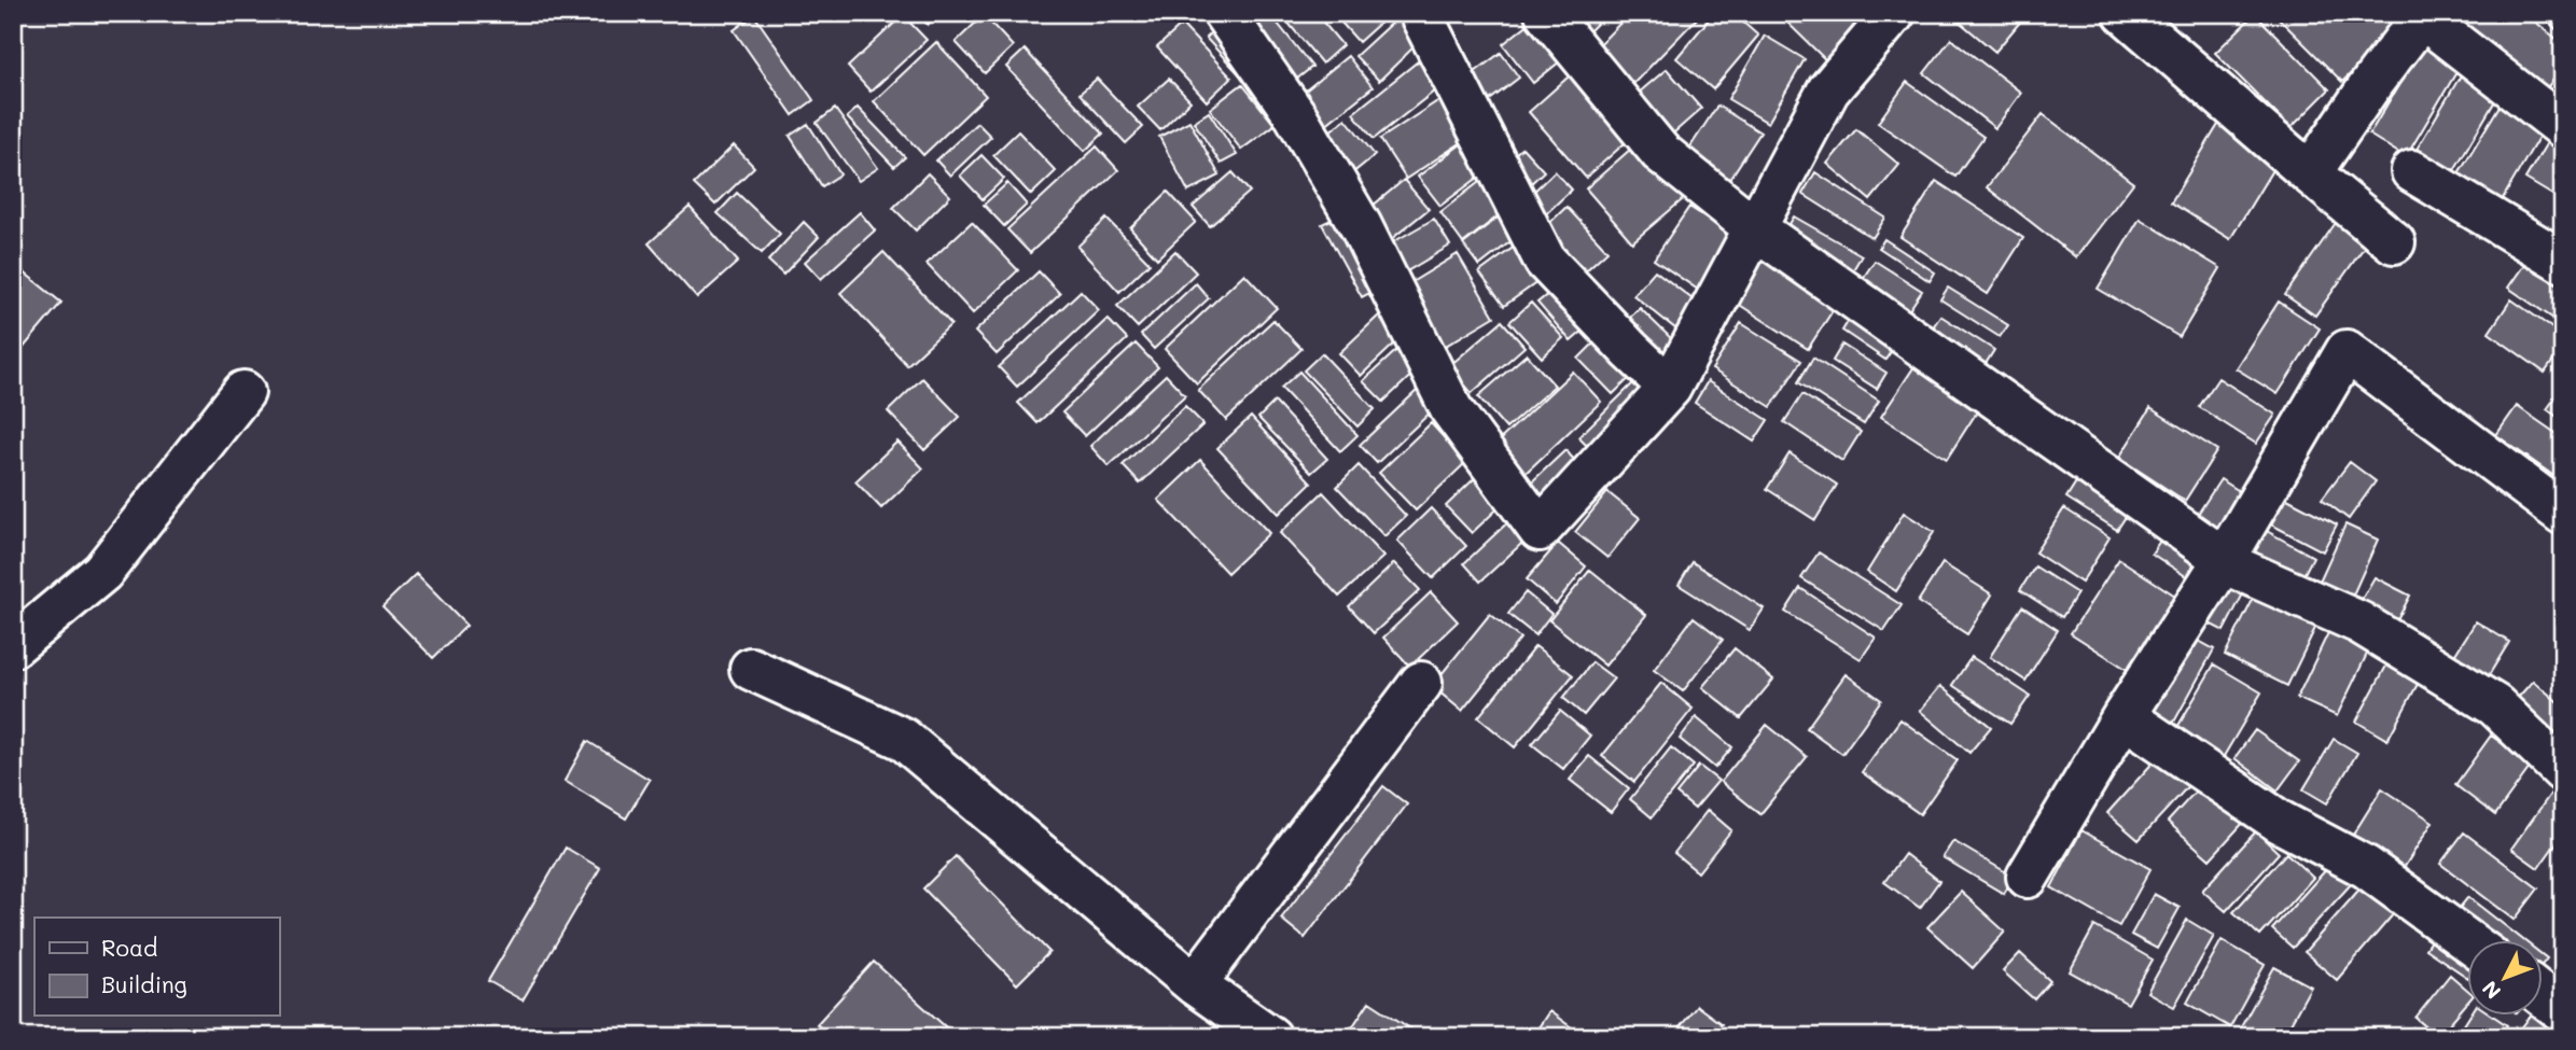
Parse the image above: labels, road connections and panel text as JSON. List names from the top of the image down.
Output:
{
  "legend": ["Road", "Building"],
  "north": "bottom left"
}
